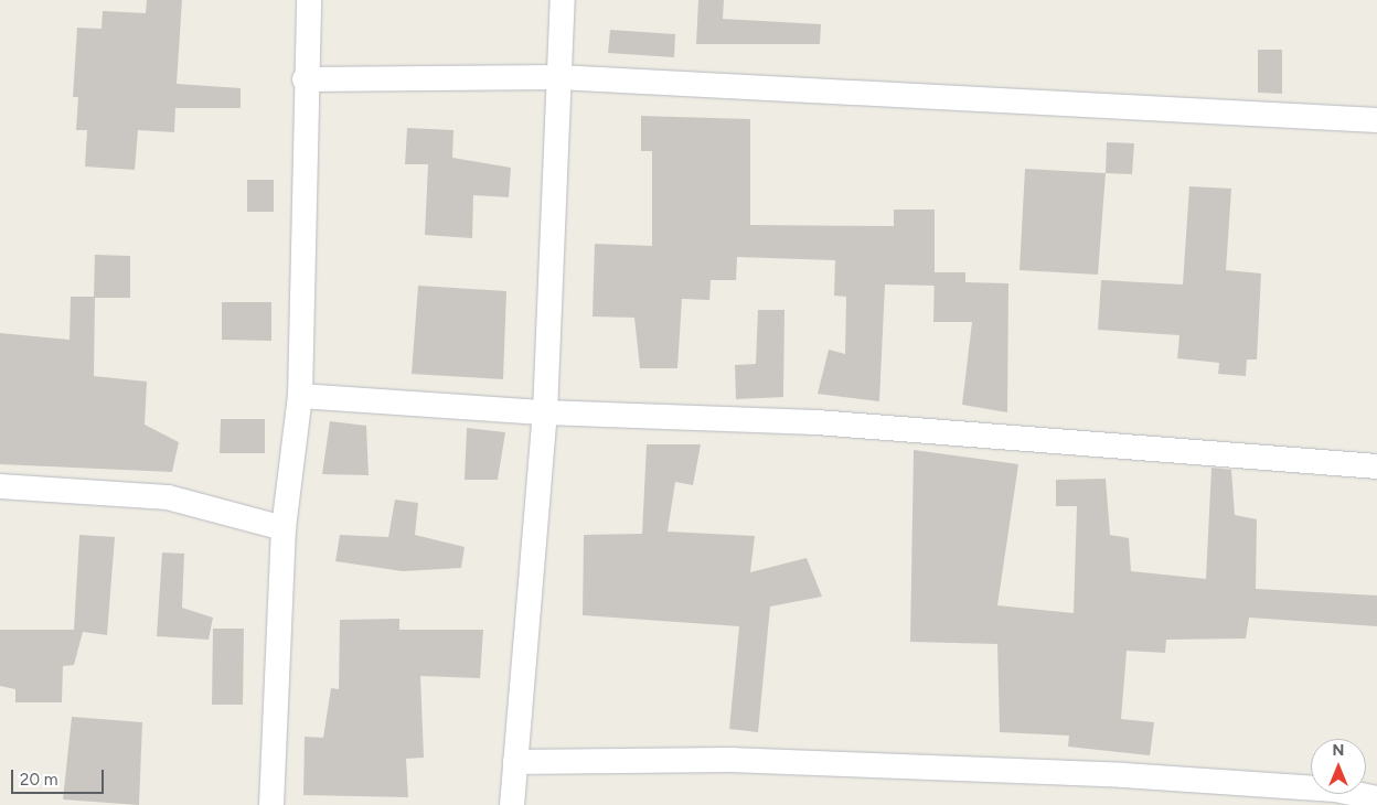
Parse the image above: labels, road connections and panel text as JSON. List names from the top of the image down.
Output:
{
  "scale_bar": "20 m",
  "north": "top"
}
